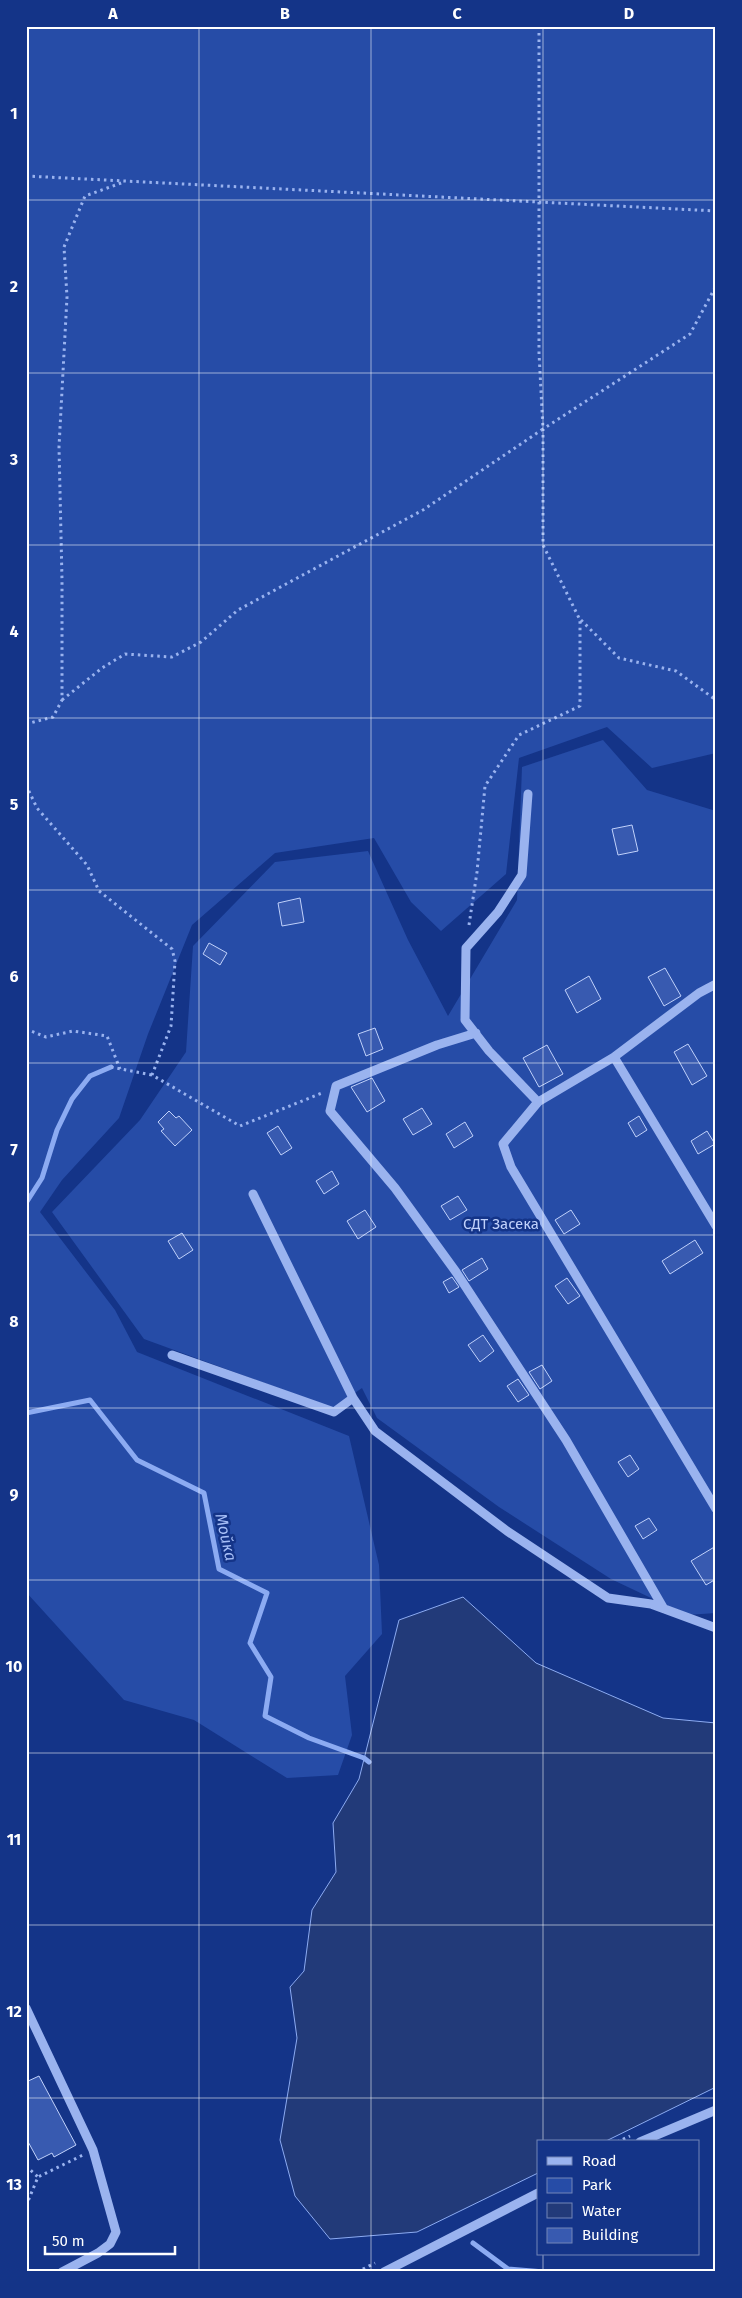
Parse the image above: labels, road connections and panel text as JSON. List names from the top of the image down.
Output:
{
  "water": ["Мойка"],
  "parks": ["СДТ Засека"],
  "legend": [
    "Road",
    "Park",
    "Water",
    "Building"
  ],
  "scale_bar": "50 m",
  "grid": {
    "columns": [
      "A",
      "B",
      "C",
      "D"
    ],
    "rows": [
      "1",
      "2",
      "3",
      "4",
      "5",
      "6",
      "7",
      "8",
      "9",
      "10",
      "11",
      "12",
      "13"
    ]
  }
}
